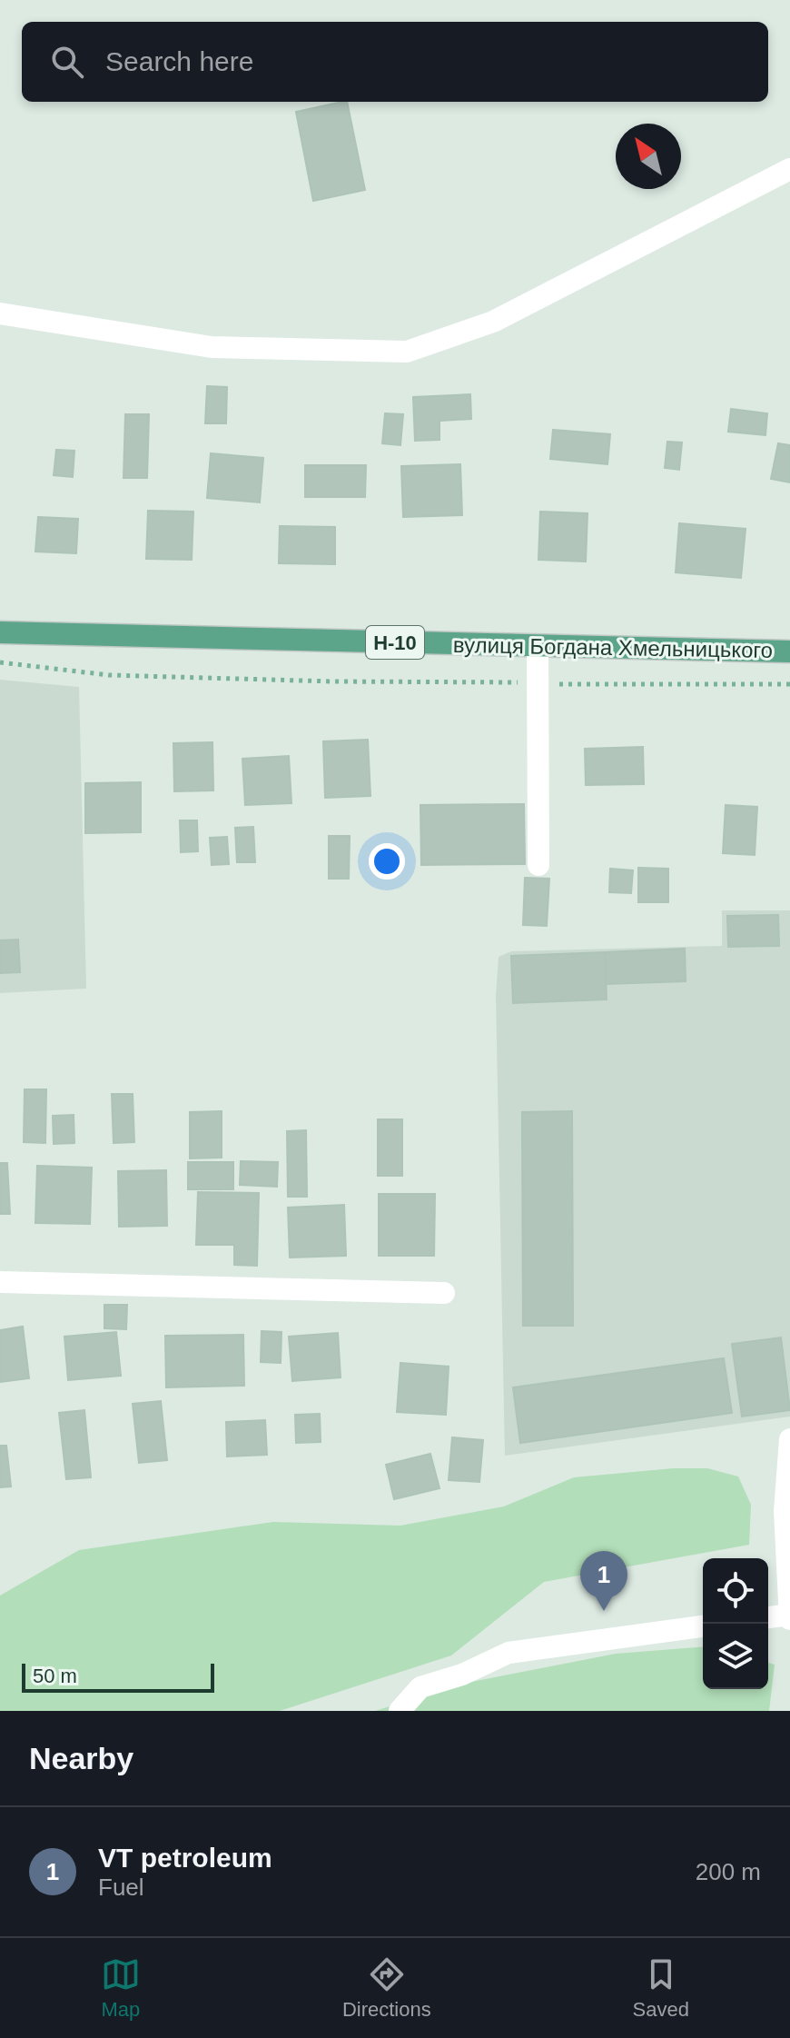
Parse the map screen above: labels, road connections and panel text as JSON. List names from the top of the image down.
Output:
{
  "streets": {
    "main road": ["Н-10", "вулиця Богдана Хмельницького"]
  },
  "scale_bar": "50 m",
  "north": "top left",
  "page": {
    "search": "Search here",
    "pins": "1",
    "scale": "50 m",
    "heading": "Nearby",
    "list": [
      {
        "mark": "1",
        "name": "VT petroleum",
        "note": "Fuel",
        "value": "200 m"
      }
    ],
    "nav": ["Map", "Directions", "Saved"]
  }
}
